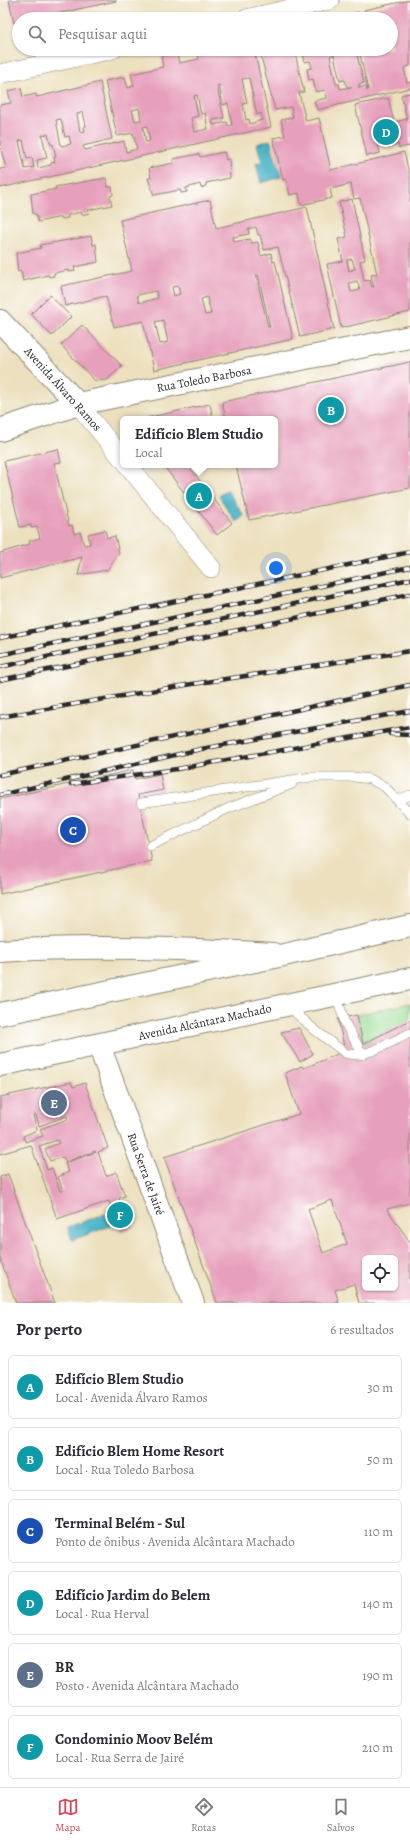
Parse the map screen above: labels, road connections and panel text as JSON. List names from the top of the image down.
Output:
{
  "streets": {
    "main road": [
      "Rua Toledo Barbosa",
      "Avenida Álvaro Ramos",
      "Avenida Alcântara Machado",
      "Rua Serra de Jairé"
    ]
  },
  "crossings": [
    ["Rua Toledo Barbosa", "Avenida Álvaro Ramos"],
    ["Avenida Alcântara Machado", "Rua Serra de Jairé"]
  ],
  "page": {
    "search": "Pesquisar aqui",
    "pins": [
      "D",
      "B",
      "A",
      "C",
      "E",
      "F"
    ],
    "popup": ["Edifício Blem Studio", "Local"],
    "heading": ["Por perto", "6 resultados"],
    "list": [
      {
        "mark": "A",
        "name": "Edifício Blem Studio",
        "note": "Local · Avenida Álvaro Ramos",
        "value": "30 m"
      },
      {
        "mark": "B",
        "name": "Edifício Blem Home Resort",
        "note": "Local · Rua Toledo Barbosa",
        "value": "50 m"
      },
      {
        "mark": "C",
        "name": "Terminal Belém - Sul",
        "note": "Ponto de ônibus · Avenida Alcântara Machado",
        "value": "110 m"
      },
      {
        "mark": "D",
        "name": "Edifício Jardim do Belem",
        "note": "Local · Rua Herval",
        "value": "140 m"
      },
      {
        "mark": "E",
        "name": "BR",
        "note": "Posto · Avenida Alcântara Machado",
        "value": "190 m"
      },
      {
        "mark": "F",
        "name": "Condominio Moov Belém",
        "note": "Local · Rua Serra de Jairé",
        "value": "210 m"
      }
    ],
    "nav": ["Mapa", "Rotas", "Salvos"]
  }
}
